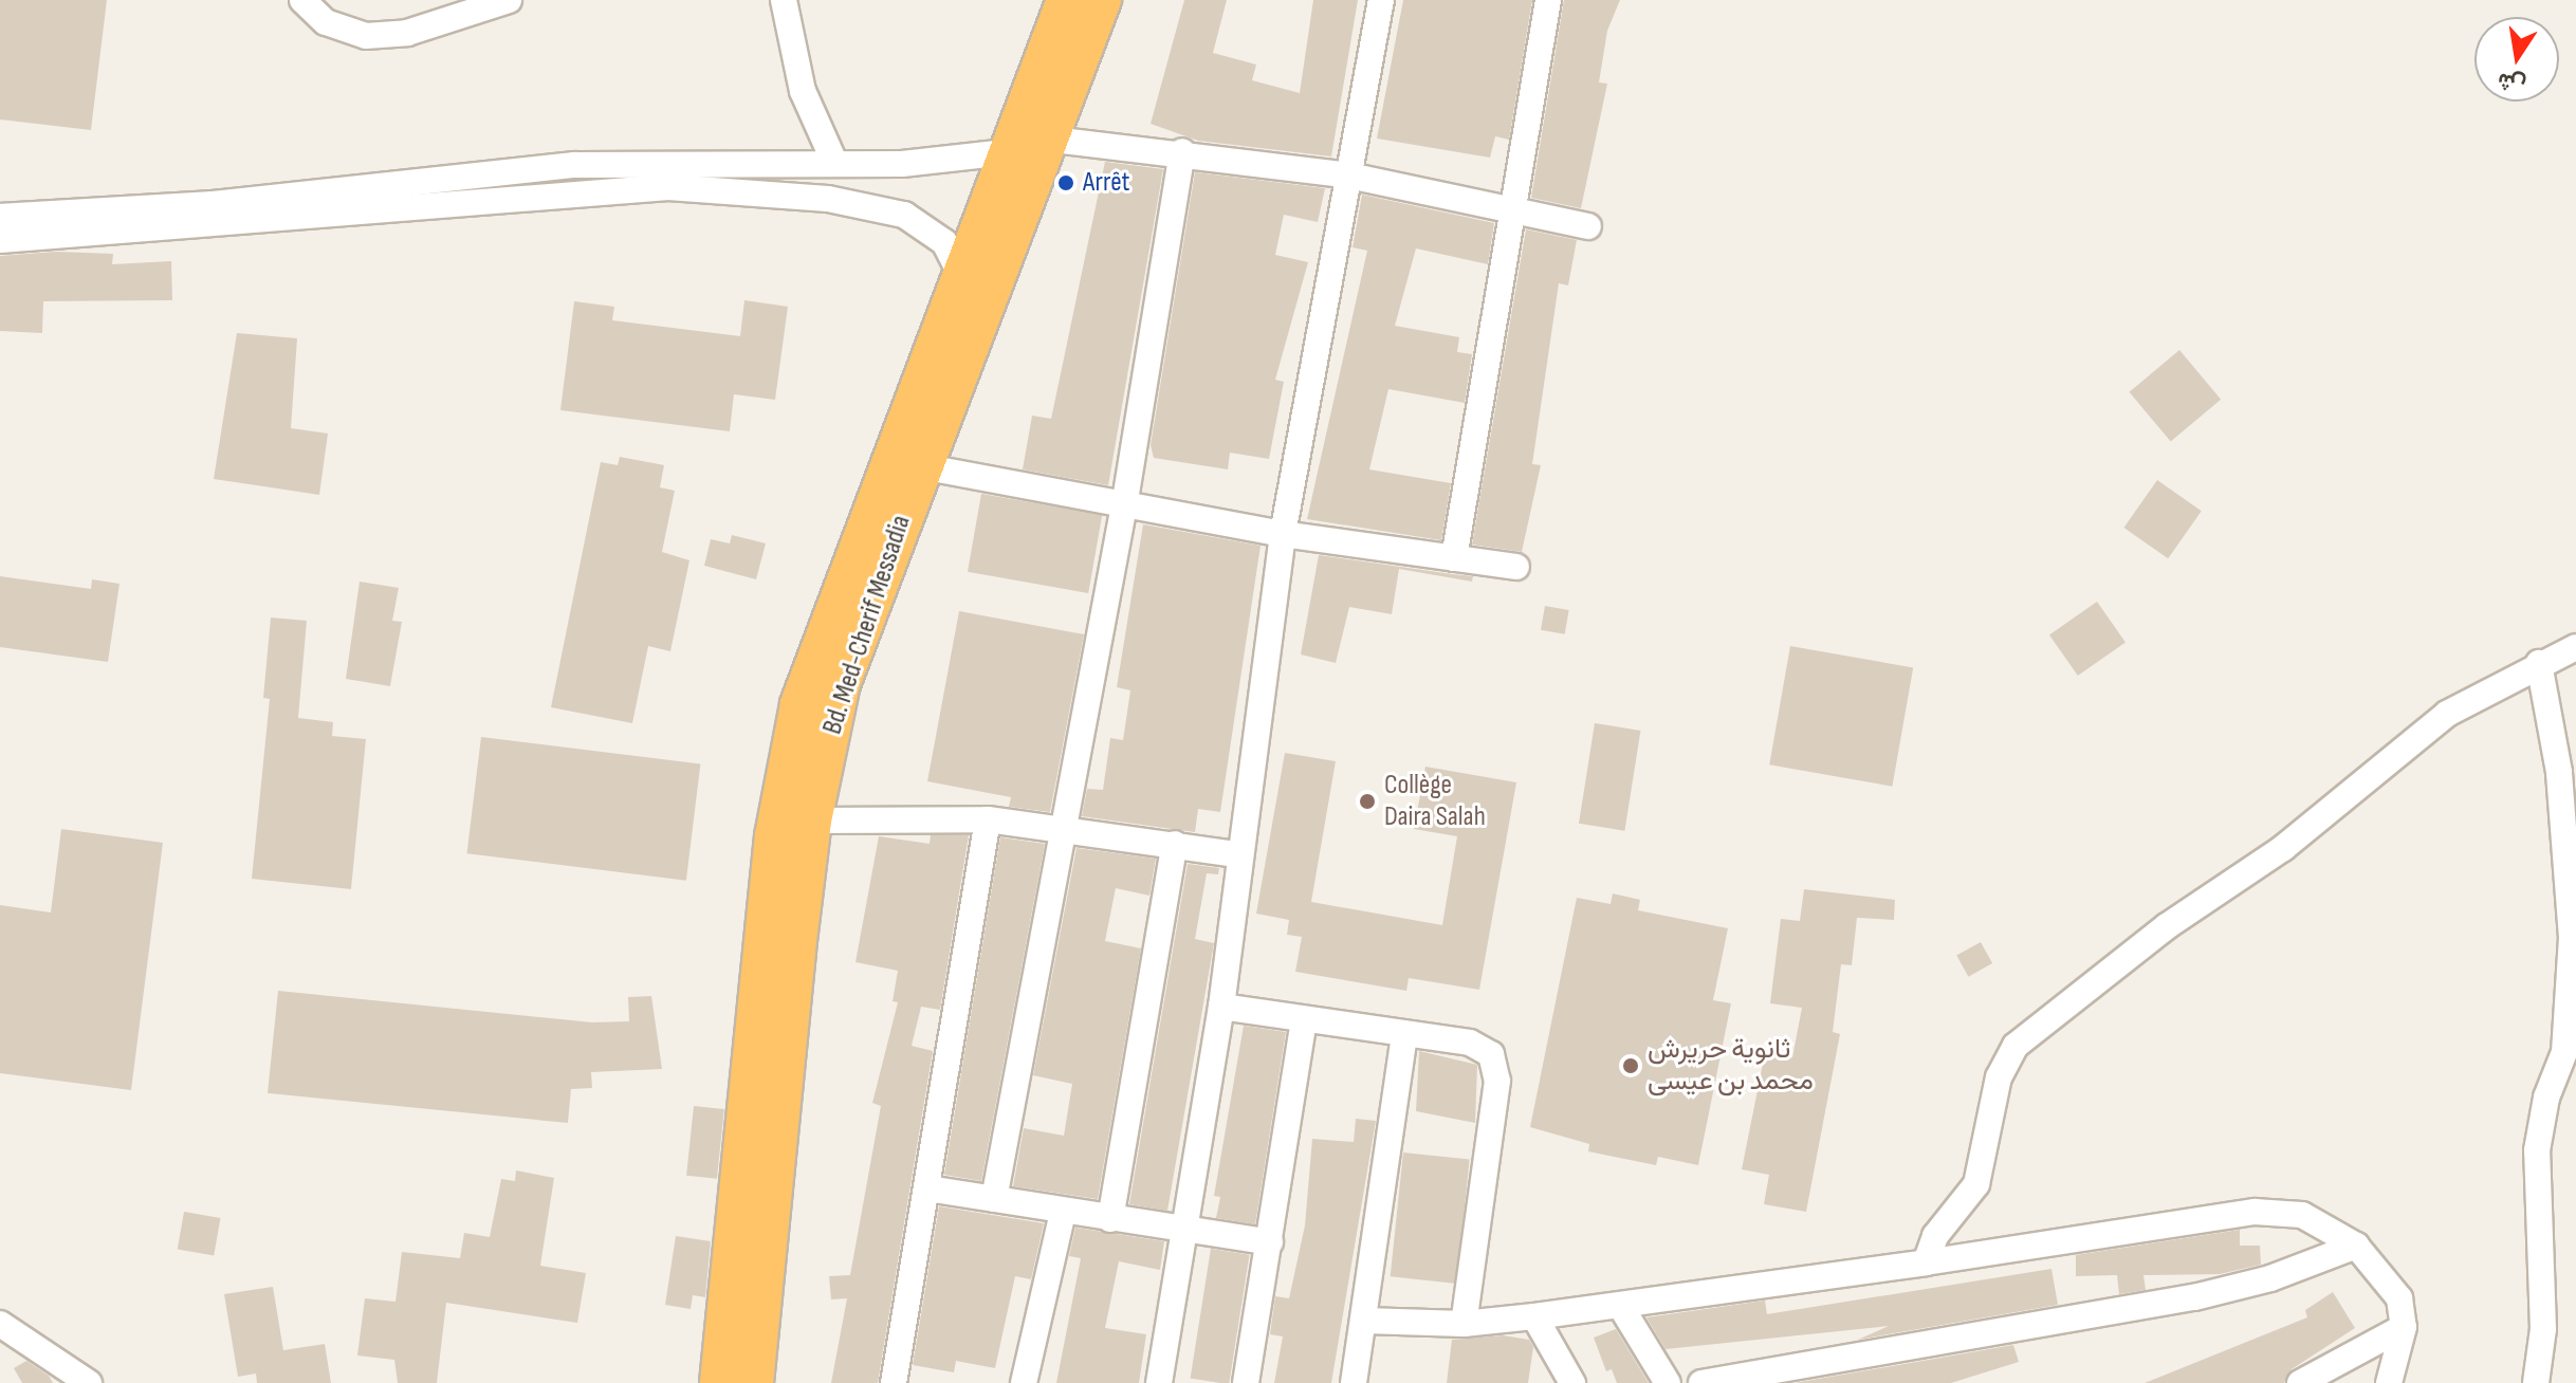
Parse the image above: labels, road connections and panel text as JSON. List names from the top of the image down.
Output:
{
  "streets": {
    "highway": ["Bd. Med-Cherif Messadia"]
  },
  "places": ["Arrêt", "Collège Daira Salah", "ثانوية حريرش محمد بن عيسى"],
  "north": "bottom"
}
